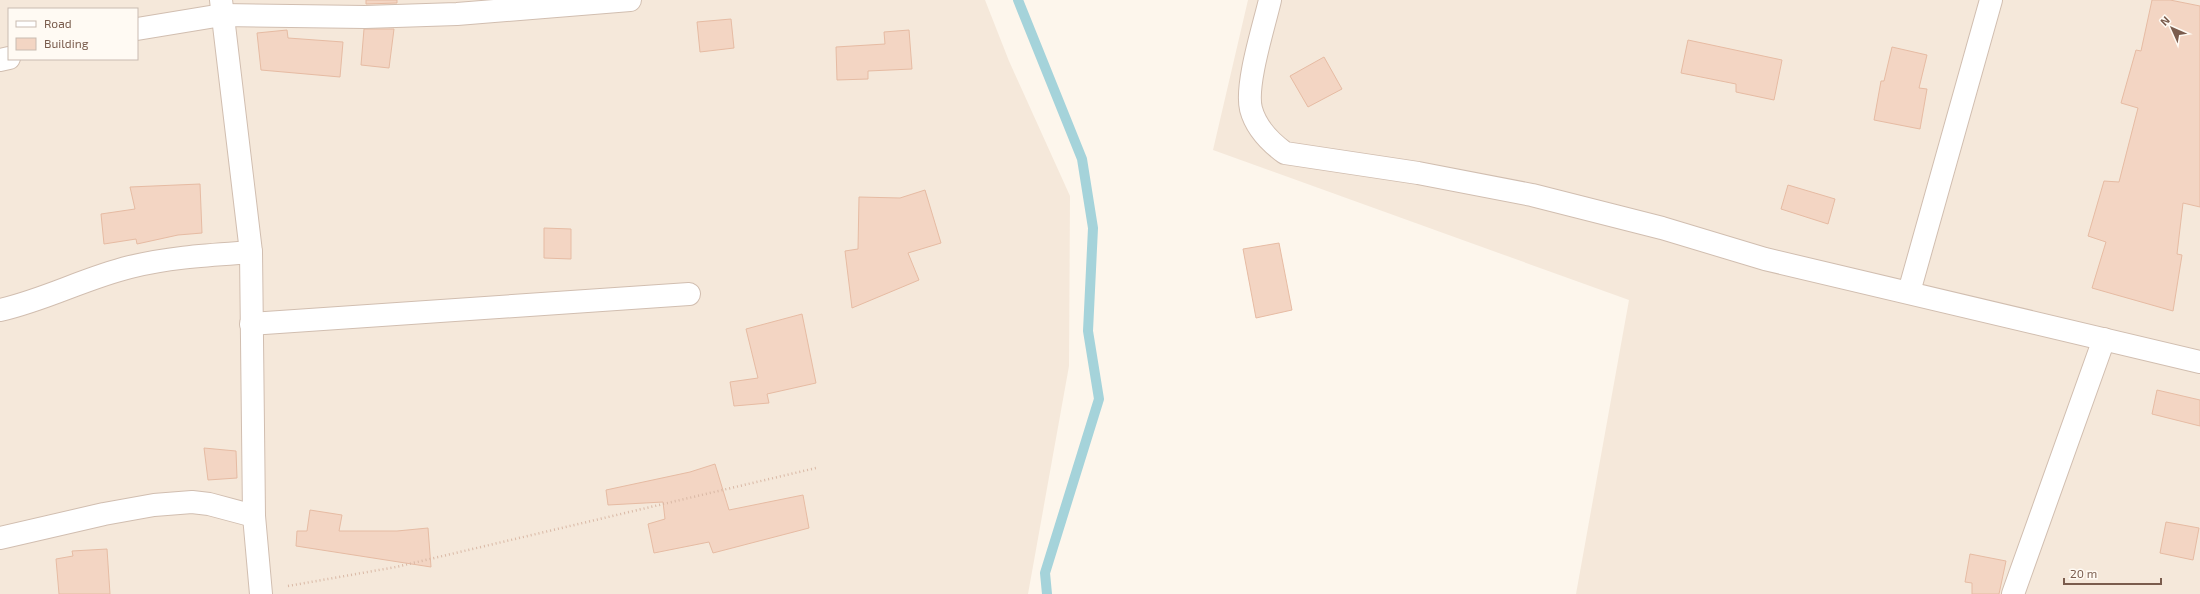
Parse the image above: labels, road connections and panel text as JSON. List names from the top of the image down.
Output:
{
  "legend": ["Road", "Building"],
  "scale_bar": "20 m",
  "north": "top left"
}
